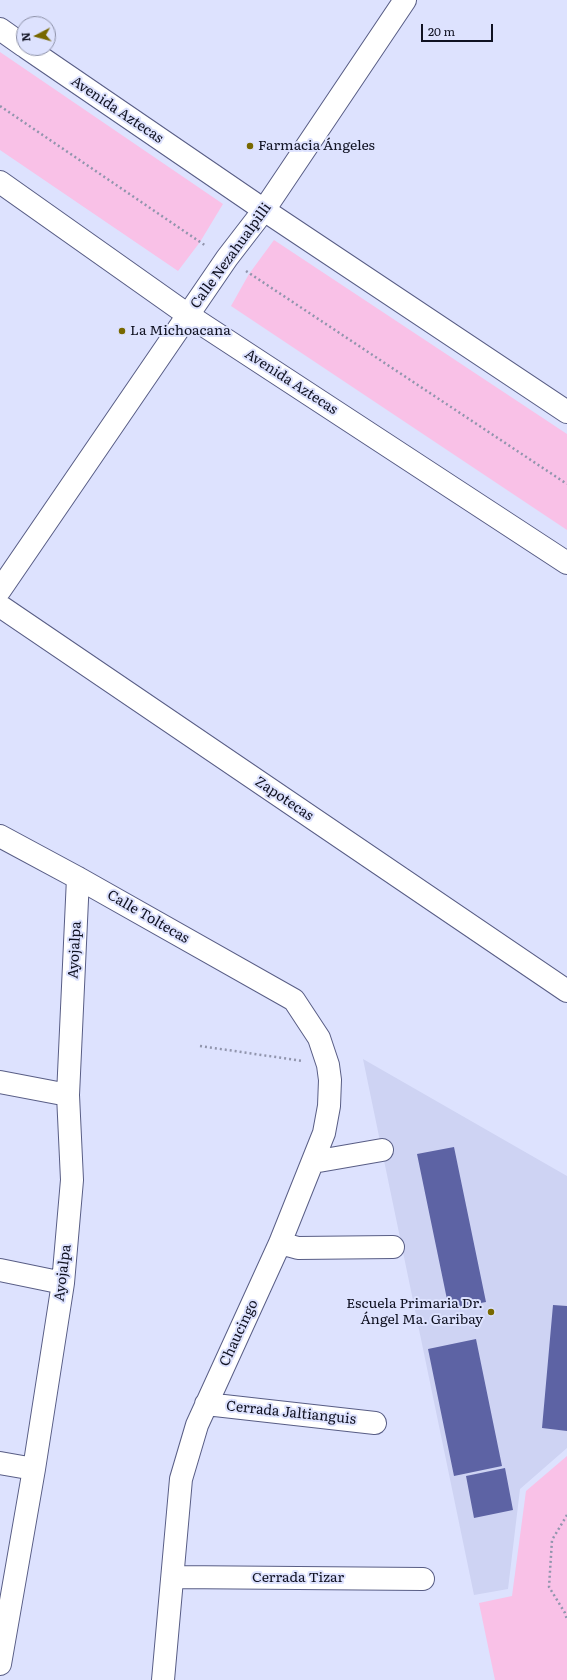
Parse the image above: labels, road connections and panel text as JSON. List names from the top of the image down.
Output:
{
  "streets": {
    "street": [
      "Avenida Aztecas",
      "Calle Nezahualpilli",
      "Zapotecas",
      "Calle Toltecas",
      "Ayojalpa",
      "Chaucingo",
      "Cerrada Jaltianguis",
      "Cerrada Tizar"
    ]
  },
  "crossings": [
    ["Avenida Aztecas", "Calle Nezahualpilli"],
    ["Calle Toltecas", "Ayojalpa"],
    ["Calle Toltecas", "Chaucingo"],
    ["Chaucingo", "Cerrada Jaltianguis"],
    ["Chaucingo", "Cerrada Tizar"]
  ],
  "places": ["Farmacia Ángeles", "La Michoacana", "Escuela Primaria Dr. Ángel Ma. Garibay"],
  "scale_bar": "20 m",
  "north": "left"
}
